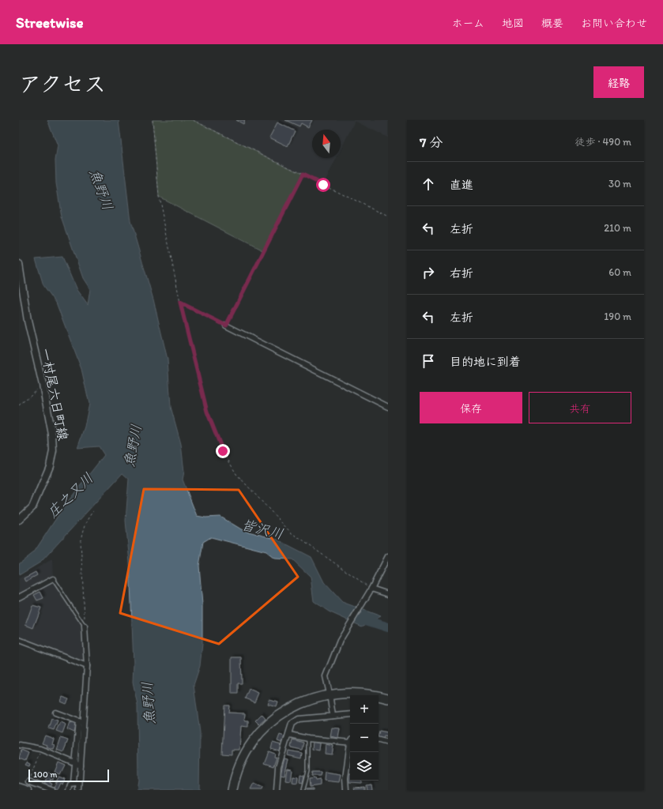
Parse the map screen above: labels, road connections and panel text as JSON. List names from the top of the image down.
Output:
{
  "streets": {
    "main road": ["一村尾六日町線"]
  },
  "water": ["魚野川", "庄之又川", "皆沢川"],
  "scale_bar": "100 m",
  "north": "top",
  "page": {
    "header": "Streetwise",
    "nav": [
      "ホーム",
      "地図",
      "概要",
      "お問い合わせ"
    ],
    "title": "アクセス",
    "buttons": [
      "経路",
      ["保存", "共有"]
    ],
    "heading": ["7 分", "徒歩 · 490 m"],
    "list": [
      ["直進", "30 m"],
      ["左折", "210 m"],
      ["右折", "60 m"],
      ["左折", "190 m"],
      "目的地に到着"
    ],
    "map_buttons": ["+", "−"],
    "scale": "100 m"
  }
}
